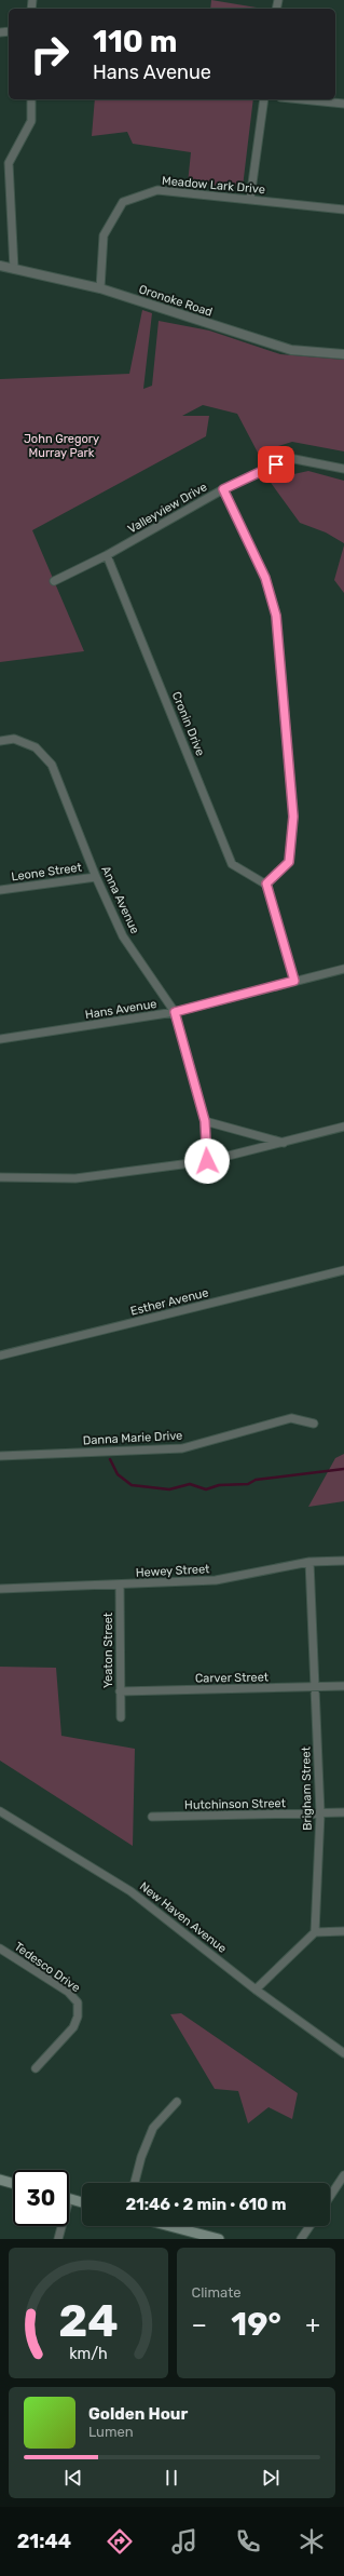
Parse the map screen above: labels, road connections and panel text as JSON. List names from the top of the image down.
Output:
{
  "streets": {
    "street": [
      "Meadow Lark Drive",
      "Oronoke Road",
      "Valleyview Drive",
      "Cronin Drive",
      "Leone Street",
      "Anna Avenue",
      "Hans Avenue",
      "Esther Avenue",
      "Danna Marie Drive",
      "Hewey Street",
      "Yeaton Street",
      "Carver Street",
      "Brigham Street",
      "Hutchinson Street",
      "New Haven Avenue",
      "Tedesco Drive"
    ]
  },
  "crossings": [
    ["Meadow Lark Drive", "Oronoke Road"],
    ["Valleyview Drive", "Cronin Drive"],
    ["Leone Street", "Anna Avenue"],
    ["Anna Avenue", "Hans Avenue"],
    ["Hewey Street", "Yeaton Street"],
    ["Hewey Street", "Brigham Street"],
    ["Yeaton Street", "Carver Street"],
    ["Carver Street", "Brigham Street"],
    ["Brigham Street", "Hutchinson Street"]
  ],
  "parks": ["John Gregory Murray Park"],
  "page": {
    "turn": ["110 m", "Hans Avenue"],
    "limit": "30",
    "trip": "21:46 · 2 min · 610 m",
    "tile": "Climate",
    "heat": ["−", "19°", "+"],
    "song": ["Golden Hour", "Lumen"],
    "tabs": "21:44",
    "gauge": ["24", "km/h"]
  }
}
